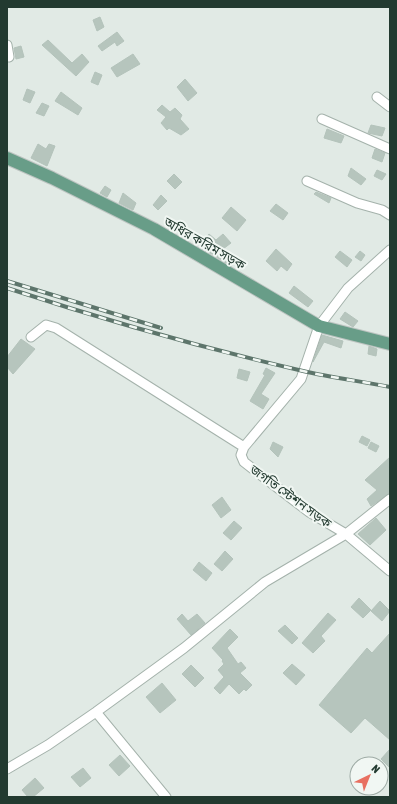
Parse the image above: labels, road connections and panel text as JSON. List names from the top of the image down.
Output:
{
  "streets": {
    "main road": ["অধির করিম সড়ক"],
    "street": ["জগতি স্টেশন সড়ক"]
  },
  "crossings": [
    ["অধির করিম সড়ক", "জগতি স্টেশন সড়ক"]
  ],
  "north": "top right"
}
